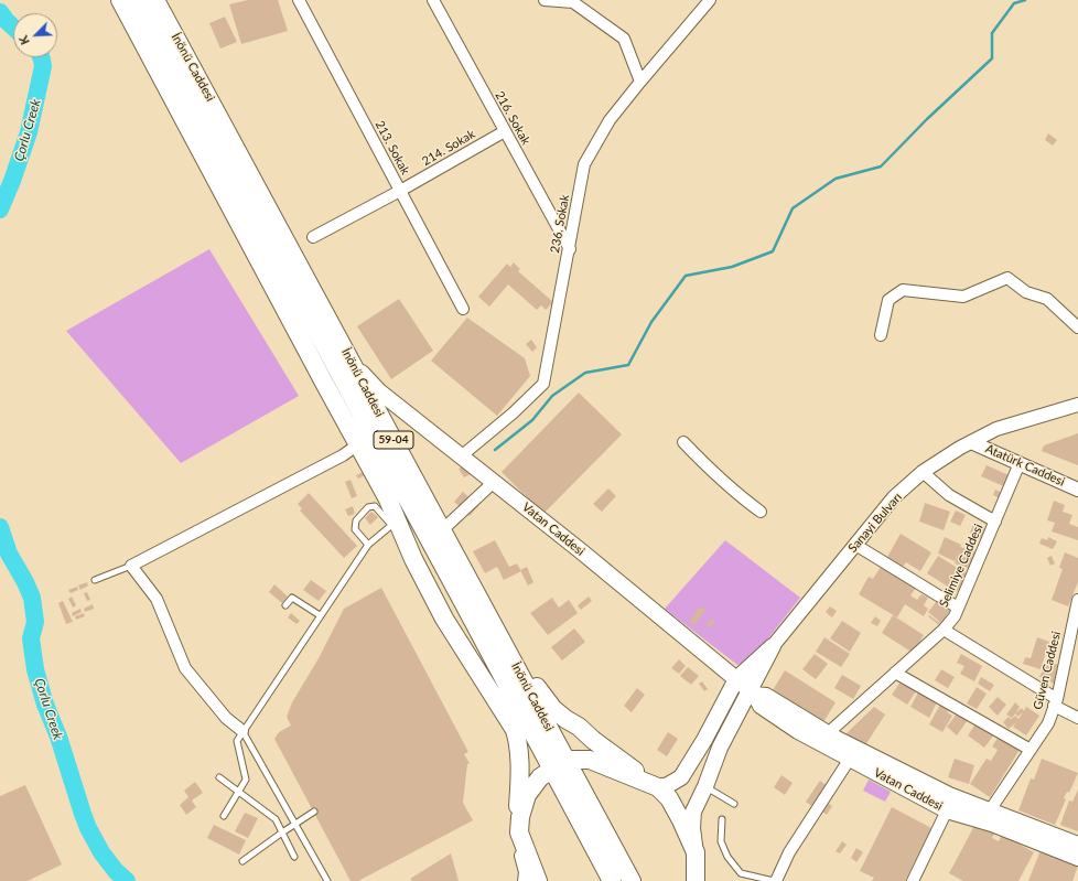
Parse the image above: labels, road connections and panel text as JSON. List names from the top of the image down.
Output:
{
  "streets": {
    "main road": ["İnönü Caddesi", "59-04", "Vatan Caddesi"],
    "street": [
      "216. Sokak",
      "213. Sokak",
      "214. Sokak",
      "236. Sokak",
      "Atatürk Caddesi",
      "Sanayi Bulvarı",
      "Selimiye Caddesi",
      "Güven Caddesi"
    ]
  },
  "crossings": [
    ["İnönü Caddesi", "59-04"],
    ["İnönü Caddesi", "Vatan Caddesi"],
    ["216. Sokak", "214. Sokak"],
    ["216. Sokak", "236. Sokak"],
    ["213. Sokak", "214. Sokak"],
    ["236. Sokak", "Vatan Caddesi"],
    ["Atatürk Caddesi", "Sanayi Bulvarı"],
    ["Atatürk Caddesi", "Selimiye Caddesi"],
    ["Vatan Caddesi", "Selimiye Caddesi"],
    ["Vatan Caddesi", "Güven Caddesi"]
  ],
  "water": ["Çorlu Creek"],
  "north": "bottom left"
}
